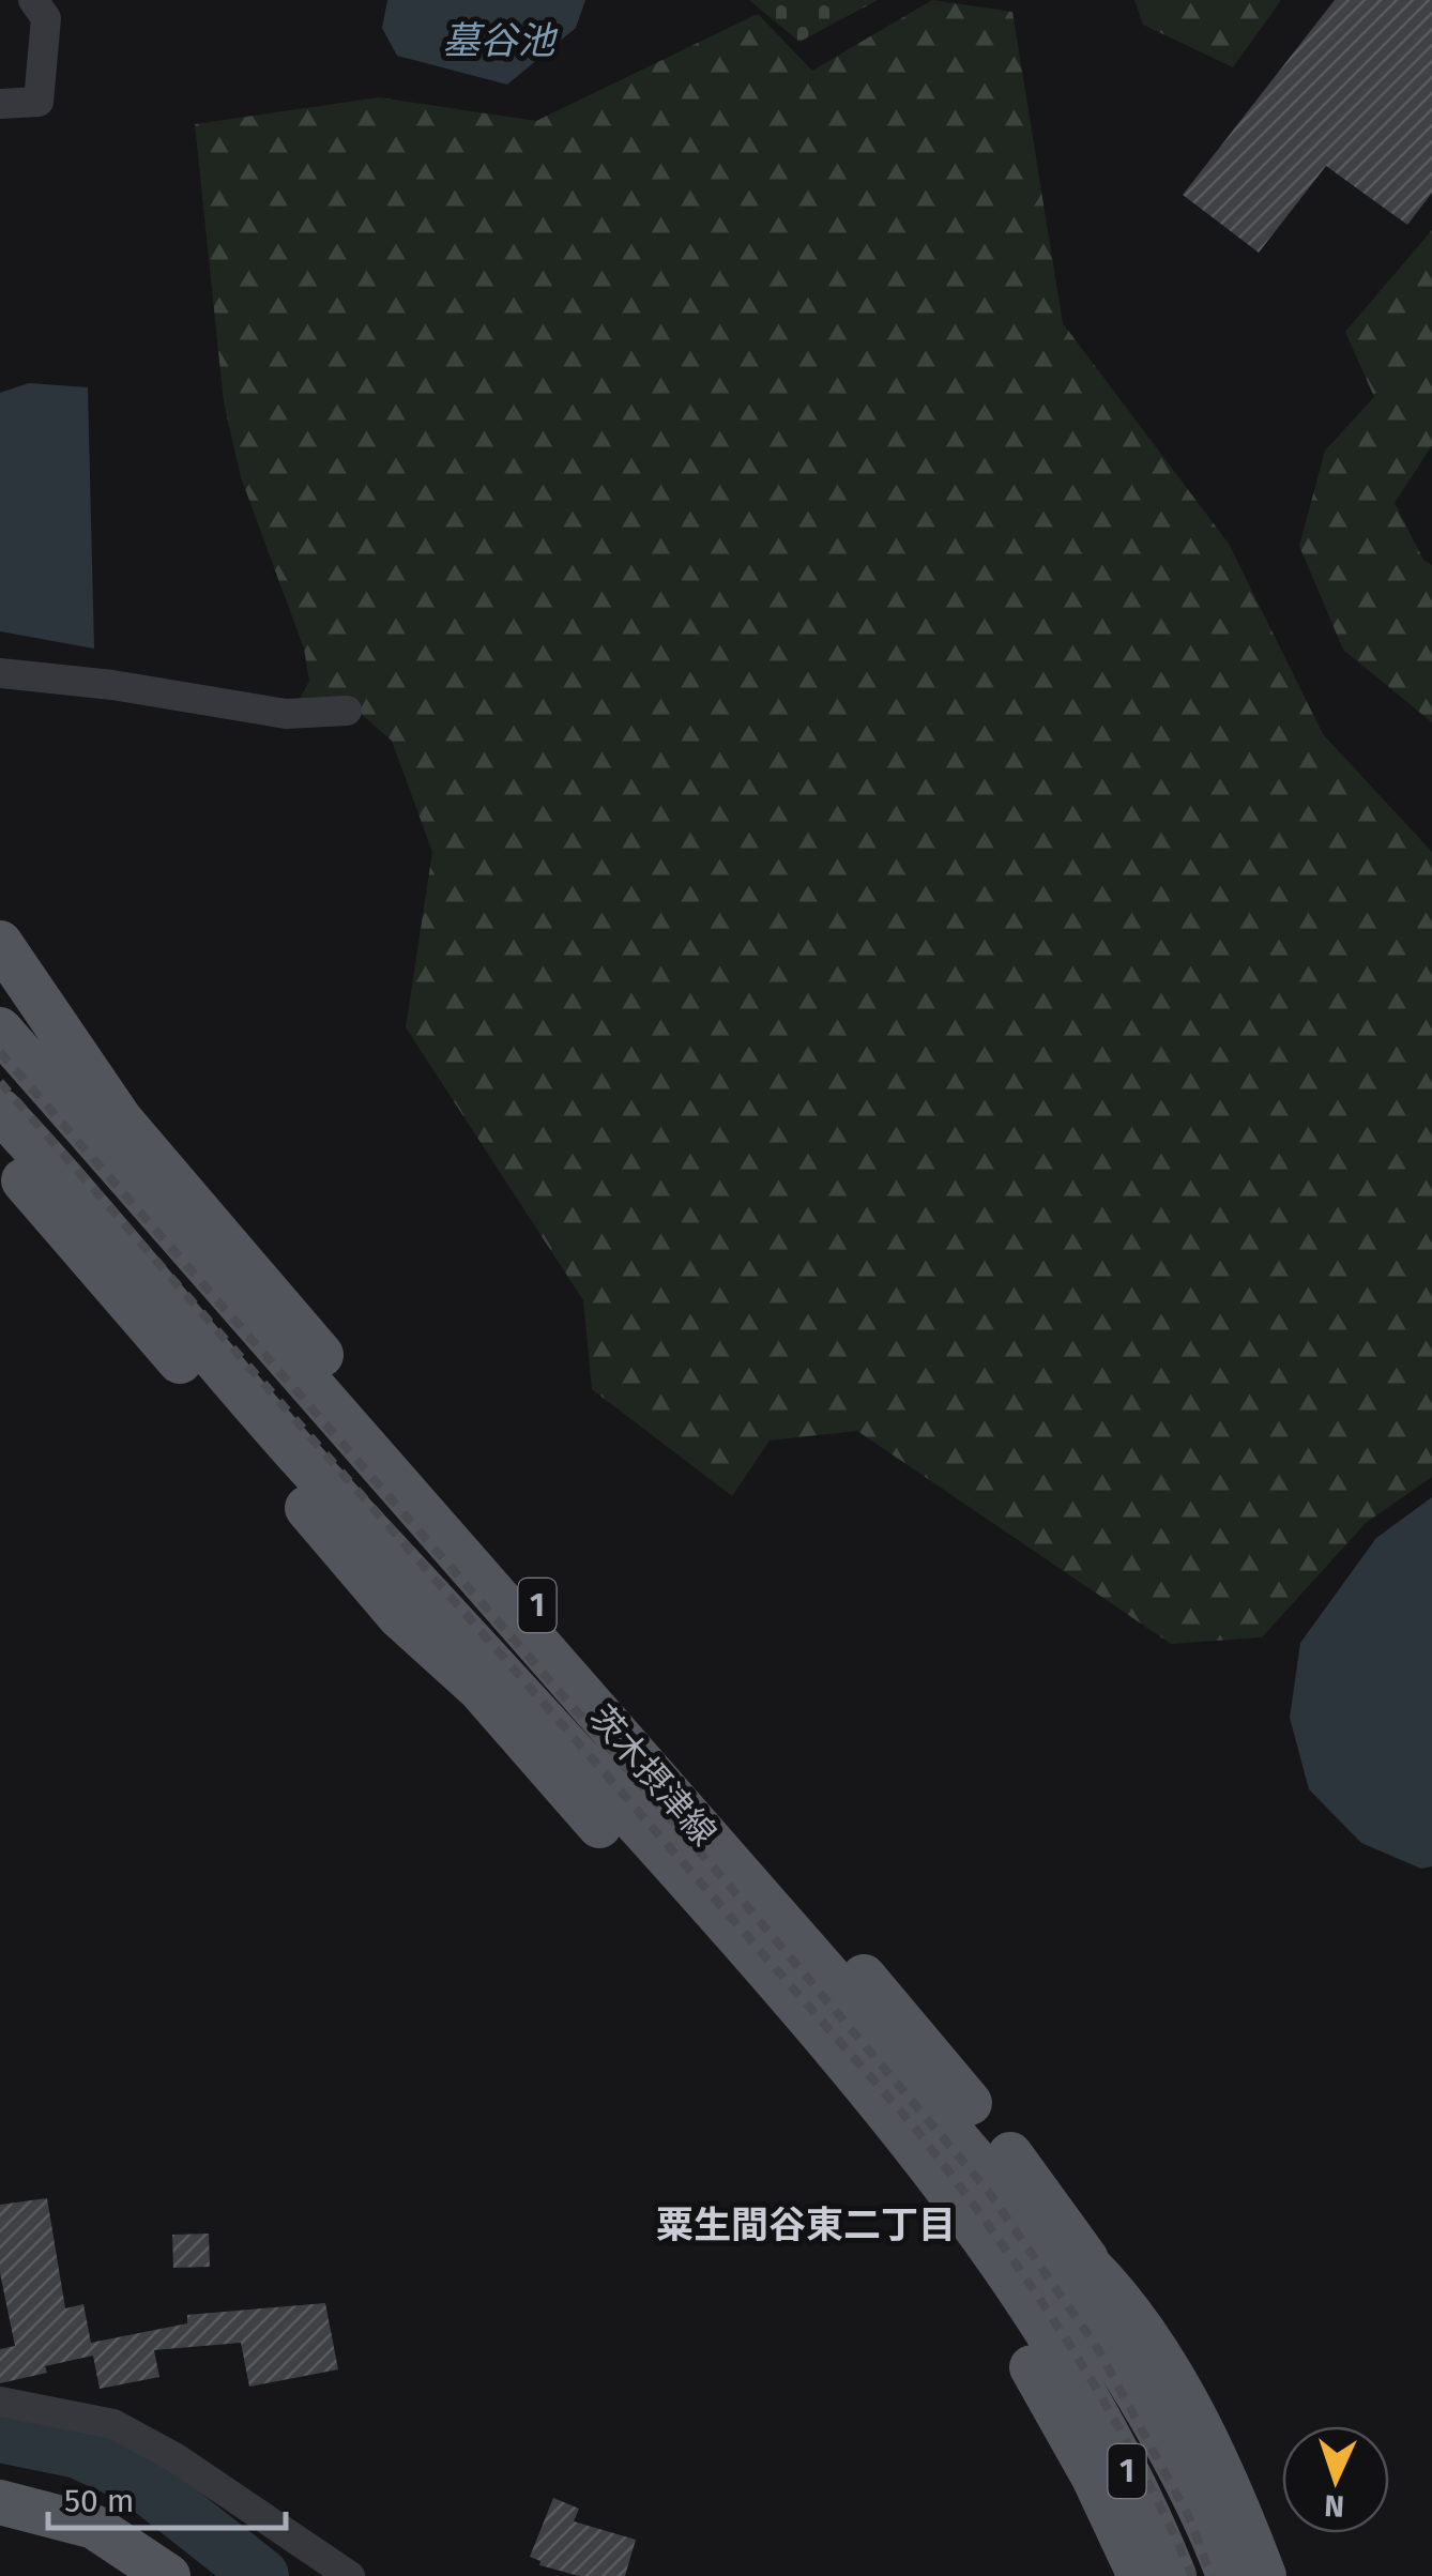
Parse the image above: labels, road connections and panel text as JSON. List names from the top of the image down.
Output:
{
  "streets": {
    "main road": ["1", "茨木摂津線"]
  },
  "crossings": [
    ["1", "茨木摂津線"]
  ],
  "districts": ["粟生間谷東二丁目"],
  "water": ["墓谷池"],
  "scale_bar": "50 m",
  "north": "bottom"
}
